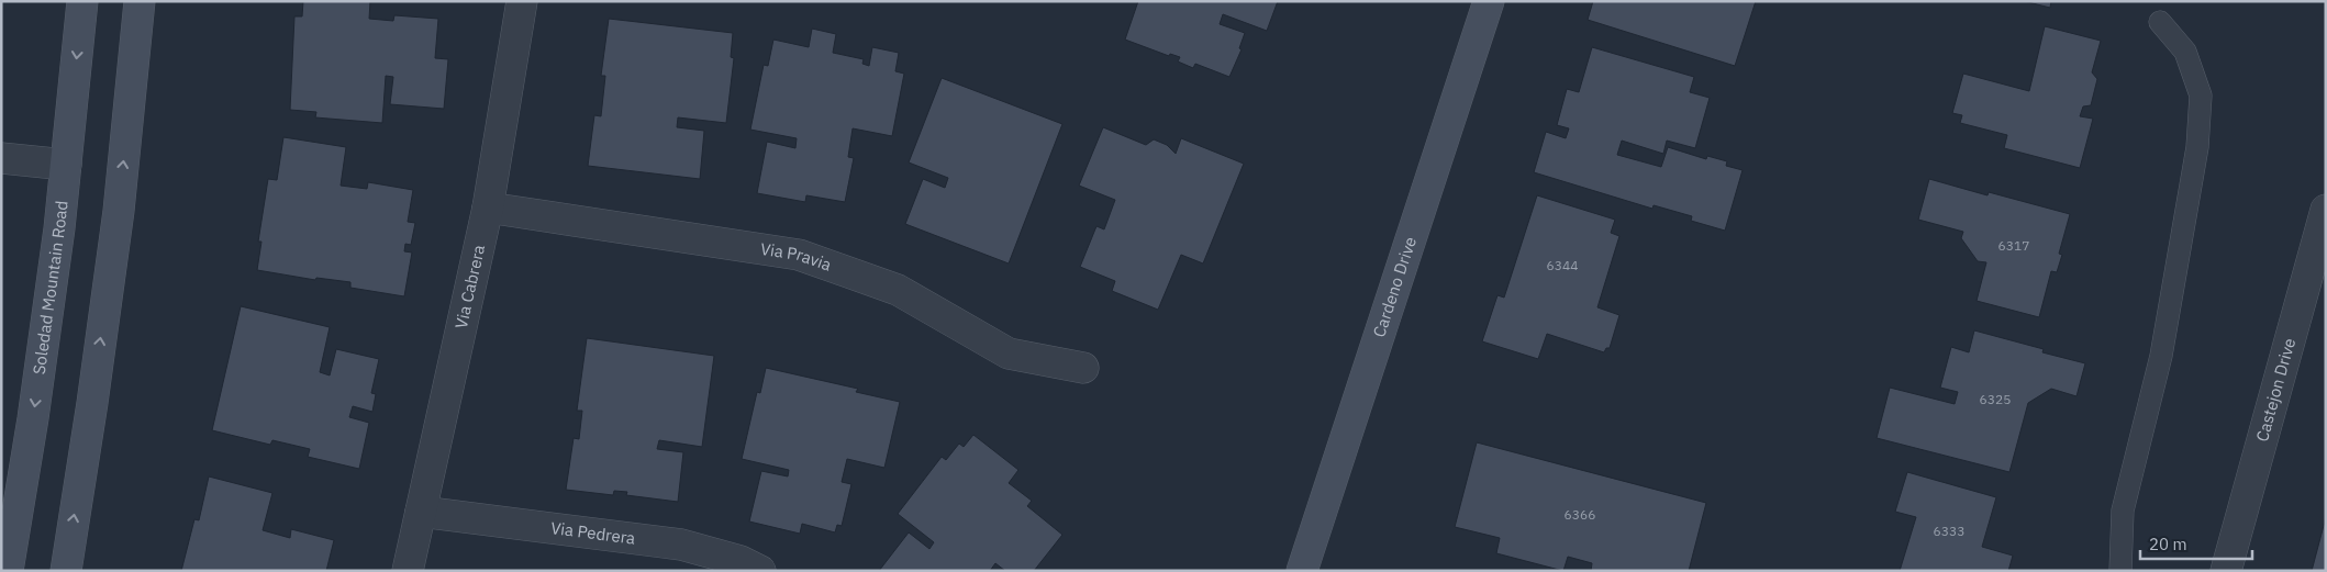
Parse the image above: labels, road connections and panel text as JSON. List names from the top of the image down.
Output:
{
  "streets": {
    "main road": ["Soledad Mountain Road", "Cardeno Drive"],
    "street": [
      "Via Pravia",
      "Via Cabrera",
      "Castejon Drive",
      "Via Pedrera"
    ]
  },
  "crossings": [
    ["Via Pravia", "Via Cabrera"],
    ["Via Cabrera", "Via Pedrera"]
  ],
  "house_numbers": [
    "6317",
    "6344",
    "6325",
    "6366",
    "6333"
  ],
  "scale_bar": "20 m"
}
